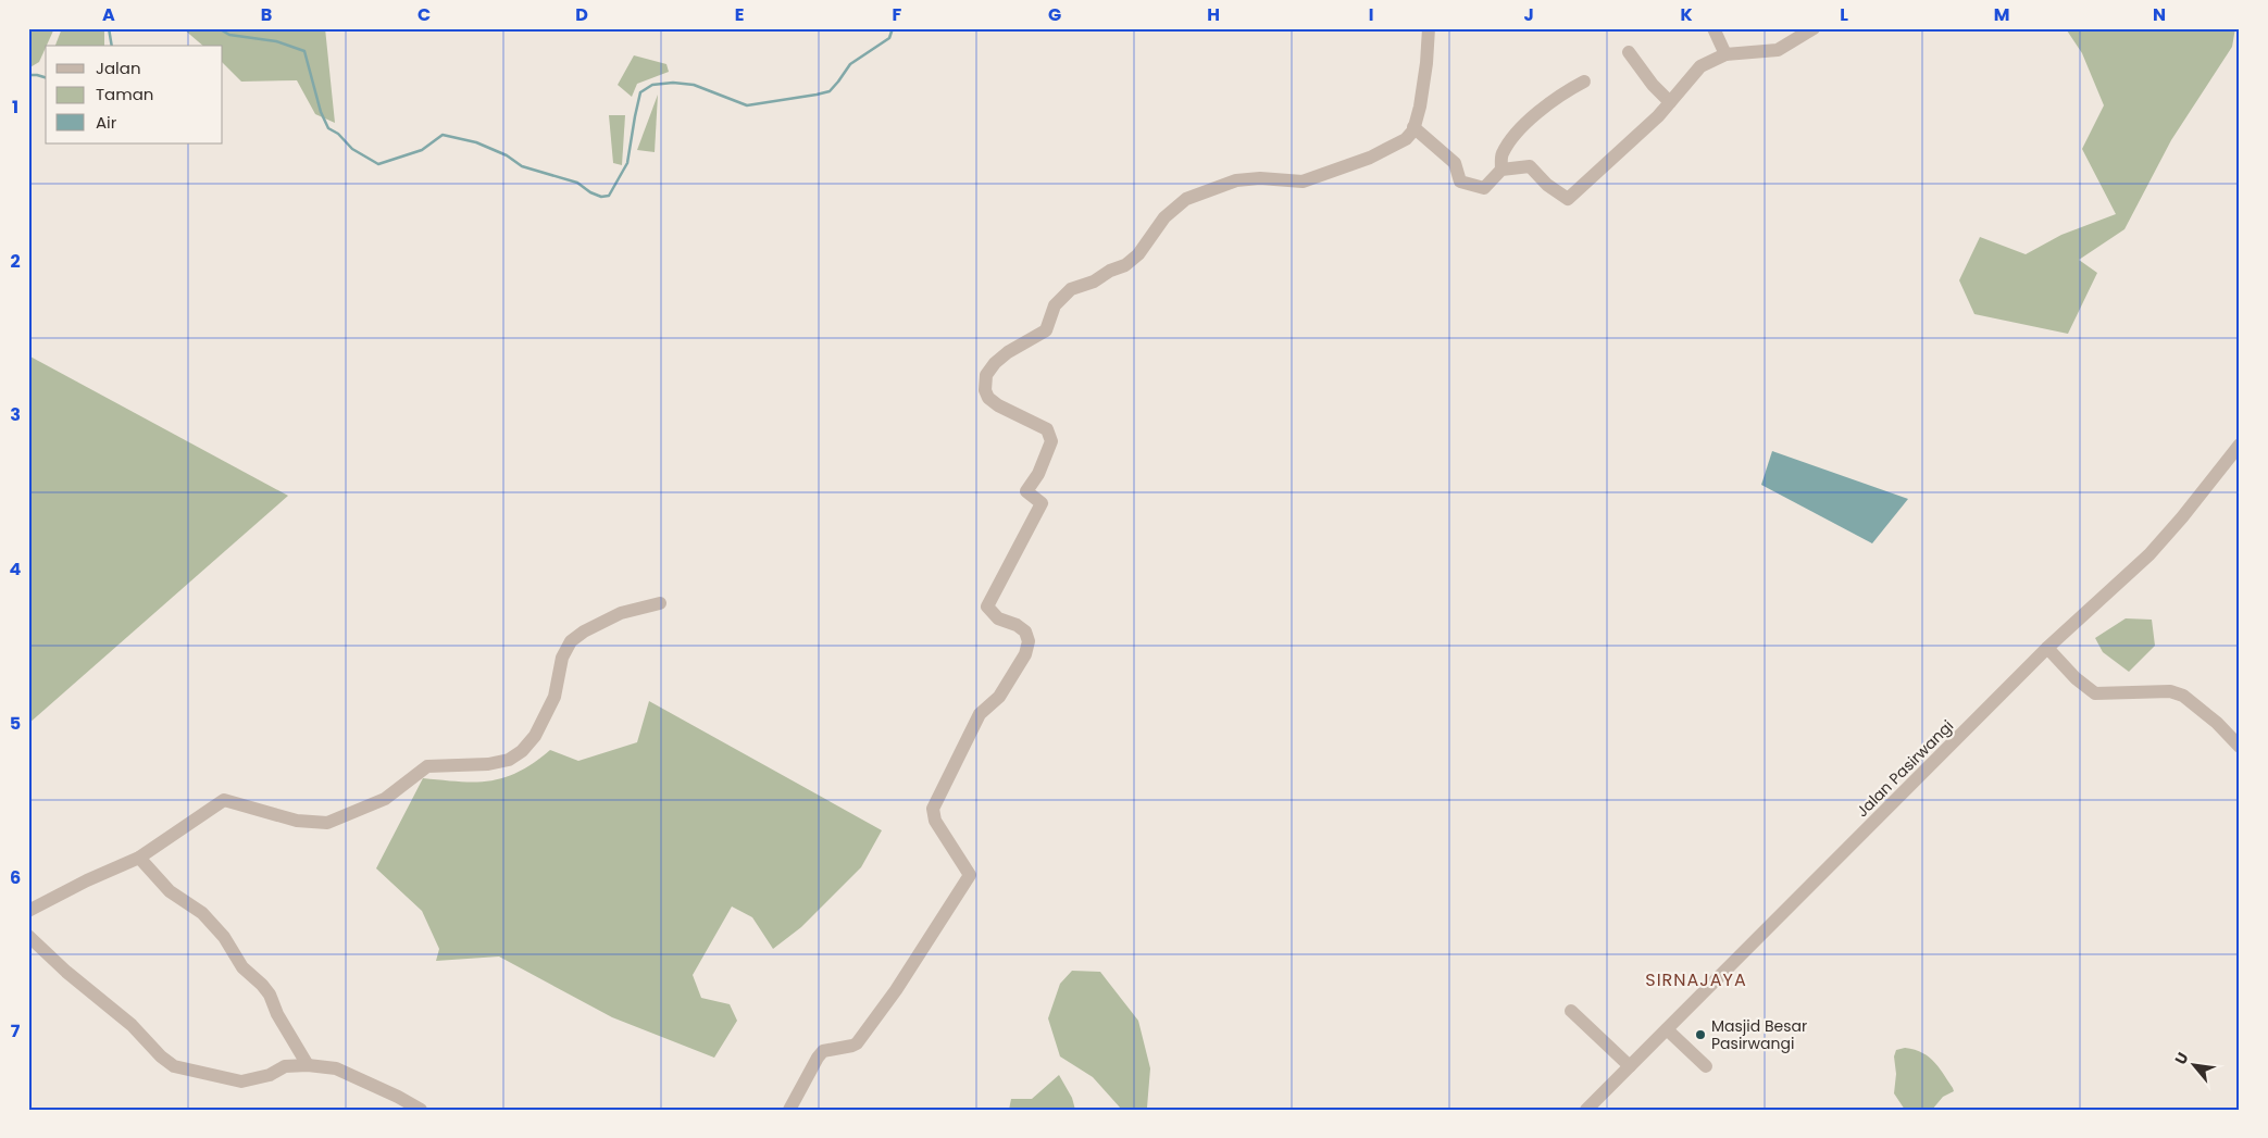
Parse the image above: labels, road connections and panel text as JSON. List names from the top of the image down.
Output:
{
  "streets": {
    "street": ["Jalan Pasirwangi"]
  },
  "districts": ["SIRNAJAYA"],
  "places": ["Masjid Besar Pasirwangi"],
  "legend": ["Jalan", "Taman", "Air"],
  "north": "top left",
  "grid": {
    "columns": [
      "A",
      "B",
      "C",
      "D",
      "E",
      "F",
      "G",
      "H",
      "I",
      "J",
      "K",
      "L",
      "M",
      "N"
    ],
    "rows": [
      "1",
      "2",
      "3",
      "4",
      "5",
      "6",
      "7"
    ]
  }
}
